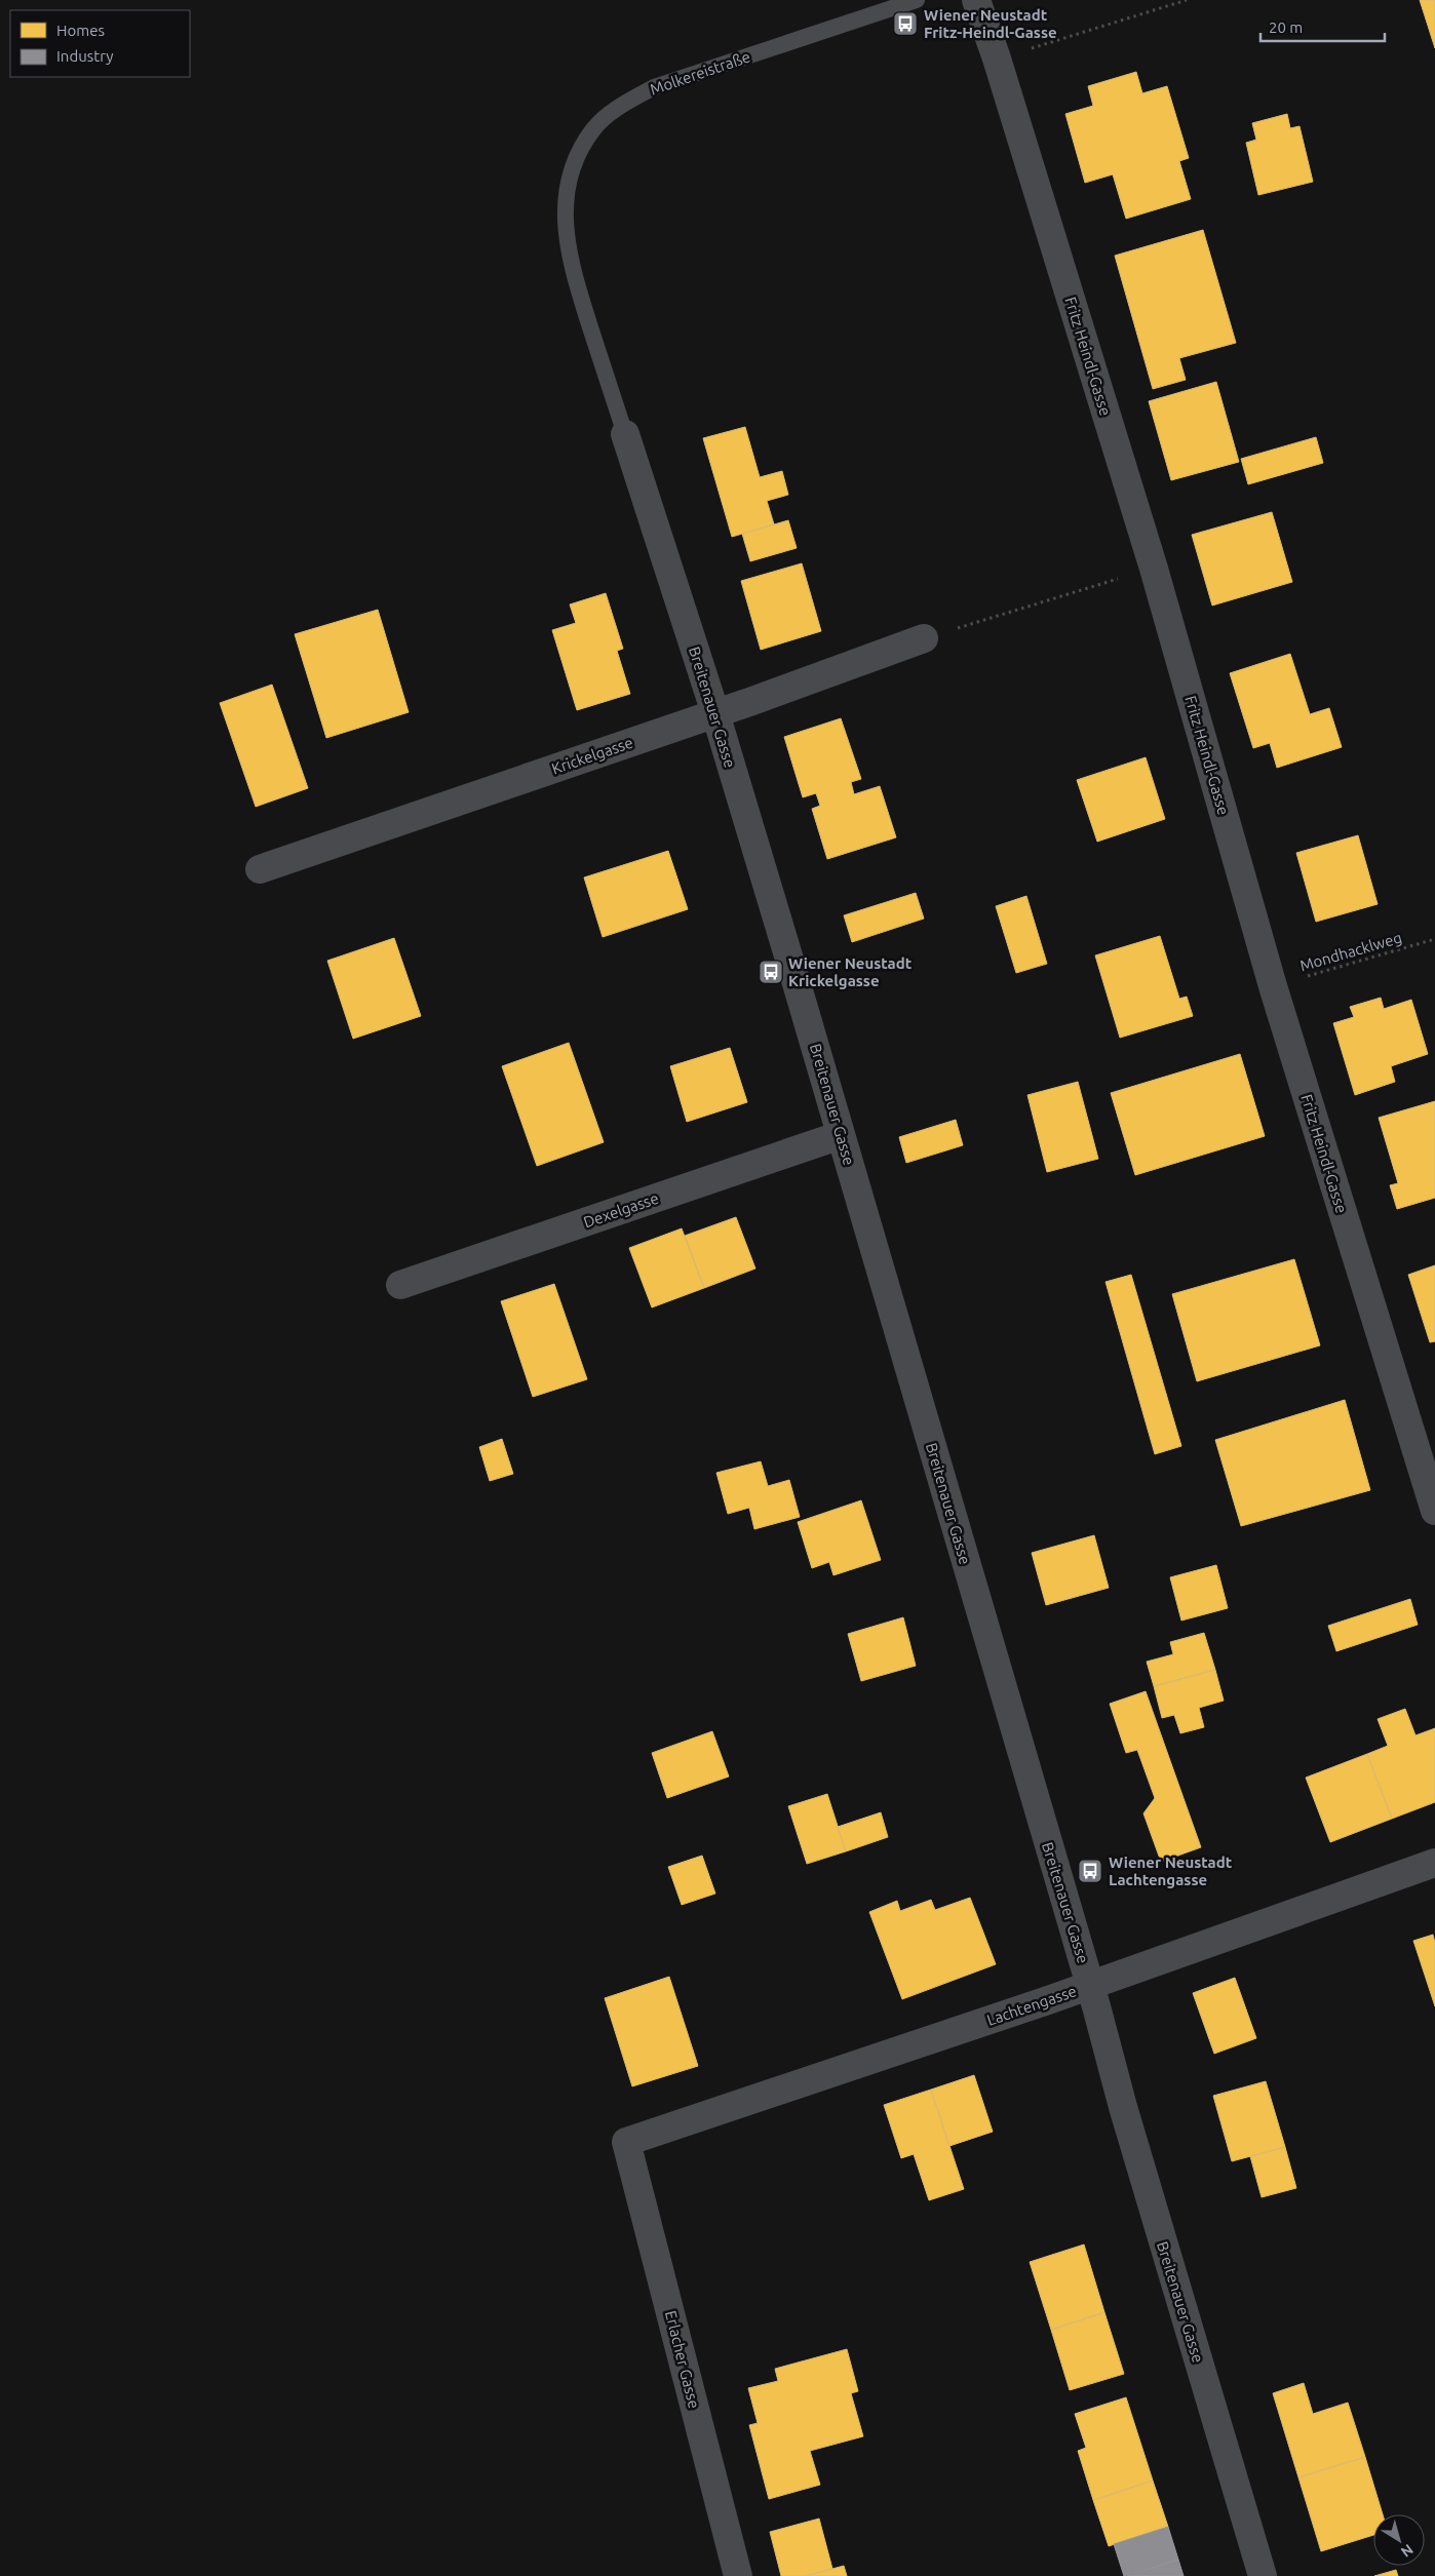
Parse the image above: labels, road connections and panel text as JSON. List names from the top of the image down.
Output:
{
  "streets": {
    "street": [
      "Fritz Heindl-Gasse",
      "Breitenauer Gasse",
      "Krickelgasse",
      "Dexelgasse",
      "Lachtengasse",
      "Erlacher Gasse"
    ],
    "lane": ["Molkereistraße"],
    "path": ["Mondhacklweg"]
  },
  "crossings": [
    ["Molkereistraße", "Breitenauer Gasse"],
    ["Fritz Heindl-Gasse", "Mondhacklweg"],
    ["Breitenauer Gasse", "Krickelgasse"],
    ["Breitenauer Gasse", "Dexelgasse"],
    ["Breitenauer Gasse", "Lachtengasse"],
    ["Lachtengasse", "Erlacher Gasse"]
  ],
  "places": {
    "bus stop": ["Wiener Neustadt Fritz-Heindl-Gasse", "Wiener Neustadt Krickelgasse", "Wiener Neustadt Lachtengasse"]
  },
  "legend": ["Homes", "Industry"],
  "scale_bar": "20 m",
  "north": "bottom right"
}
